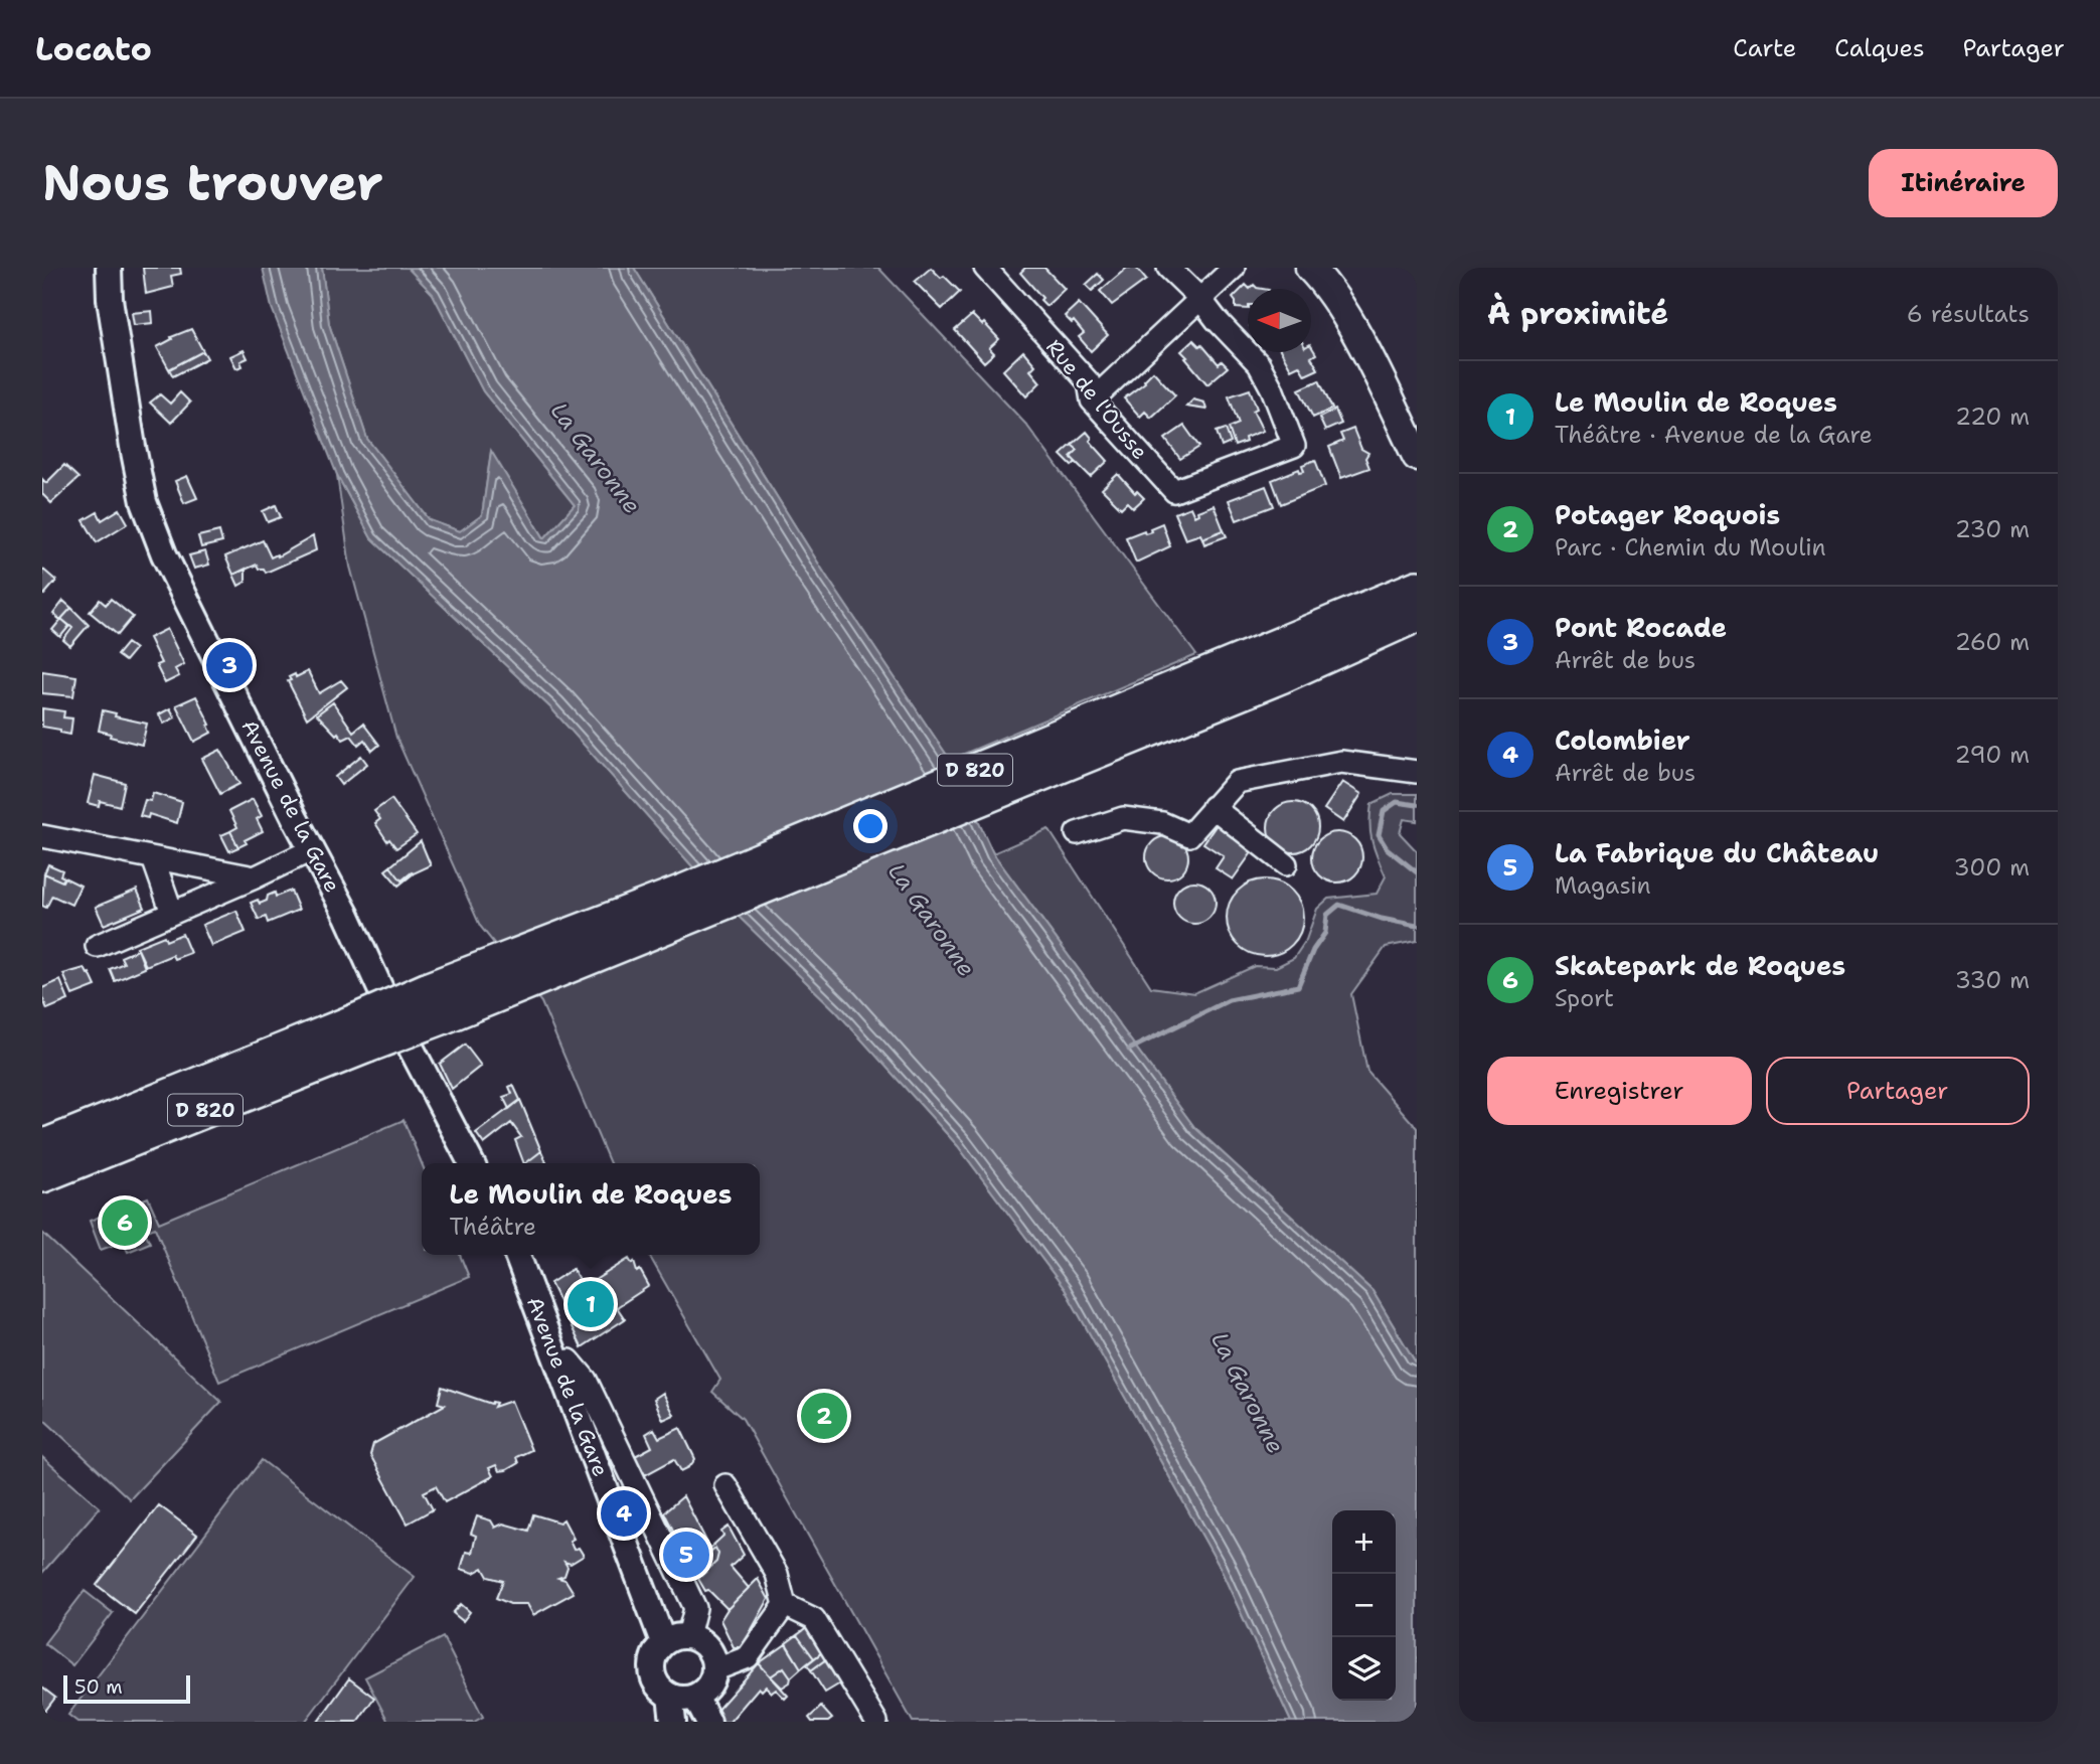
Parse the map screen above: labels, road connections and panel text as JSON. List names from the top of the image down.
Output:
{
  "streets": {
    "highway": ["D 820"],
    "street": ["Rue de l'Ousse", "Avenue de la Gare"]
  },
  "water": ["La Garonne"],
  "scale_bar": "50 m",
  "north": "left",
  "page": {
    "header": "Locato",
    "nav": ["Carte", "Calques", "Partager"],
    "buttons": [
      "Itinéraire",
      ["Enregistrer", "Partager"]
    ],
    "title": "Nous trouver",
    "heading": ["À proximité", "6 résultats"],
    "list": [
      {
        "mark": "1",
        "name": "Le Moulin de Roques",
        "note": "Théâtre · Avenue de la Gare",
        "value": "220 m"
      },
      {
        "mark": "2",
        "name": "Potager Roquois",
        "note": "Parc · Chemin du Moulin",
        "value": "230 m"
      },
      {
        "mark": "3",
        "name": "Pont Rocade",
        "note": "Arrêt de bus",
        "value": "260 m"
      },
      {
        "mark": "4",
        "name": "Colombier",
        "note": "Arrêt de bus",
        "value": "290 m"
      },
      {
        "mark": "5",
        "name": "La Fabrique du Château",
        "note": "Magasin",
        "value": "300 m"
      },
      {
        "mark": "6",
        "name": "Skatepark de Roques",
        "note": "Sport",
        "value": "330 m"
      }
    ],
    "pins": [
      "3",
      "6",
      "1",
      "2",
      "4",
      "5"
    ],
    "popup": ["Le Moulin de Roques", "Théâtre"],
    "map_buttons": ["+", "−"],
    "scale": "50 m"
  }
}
